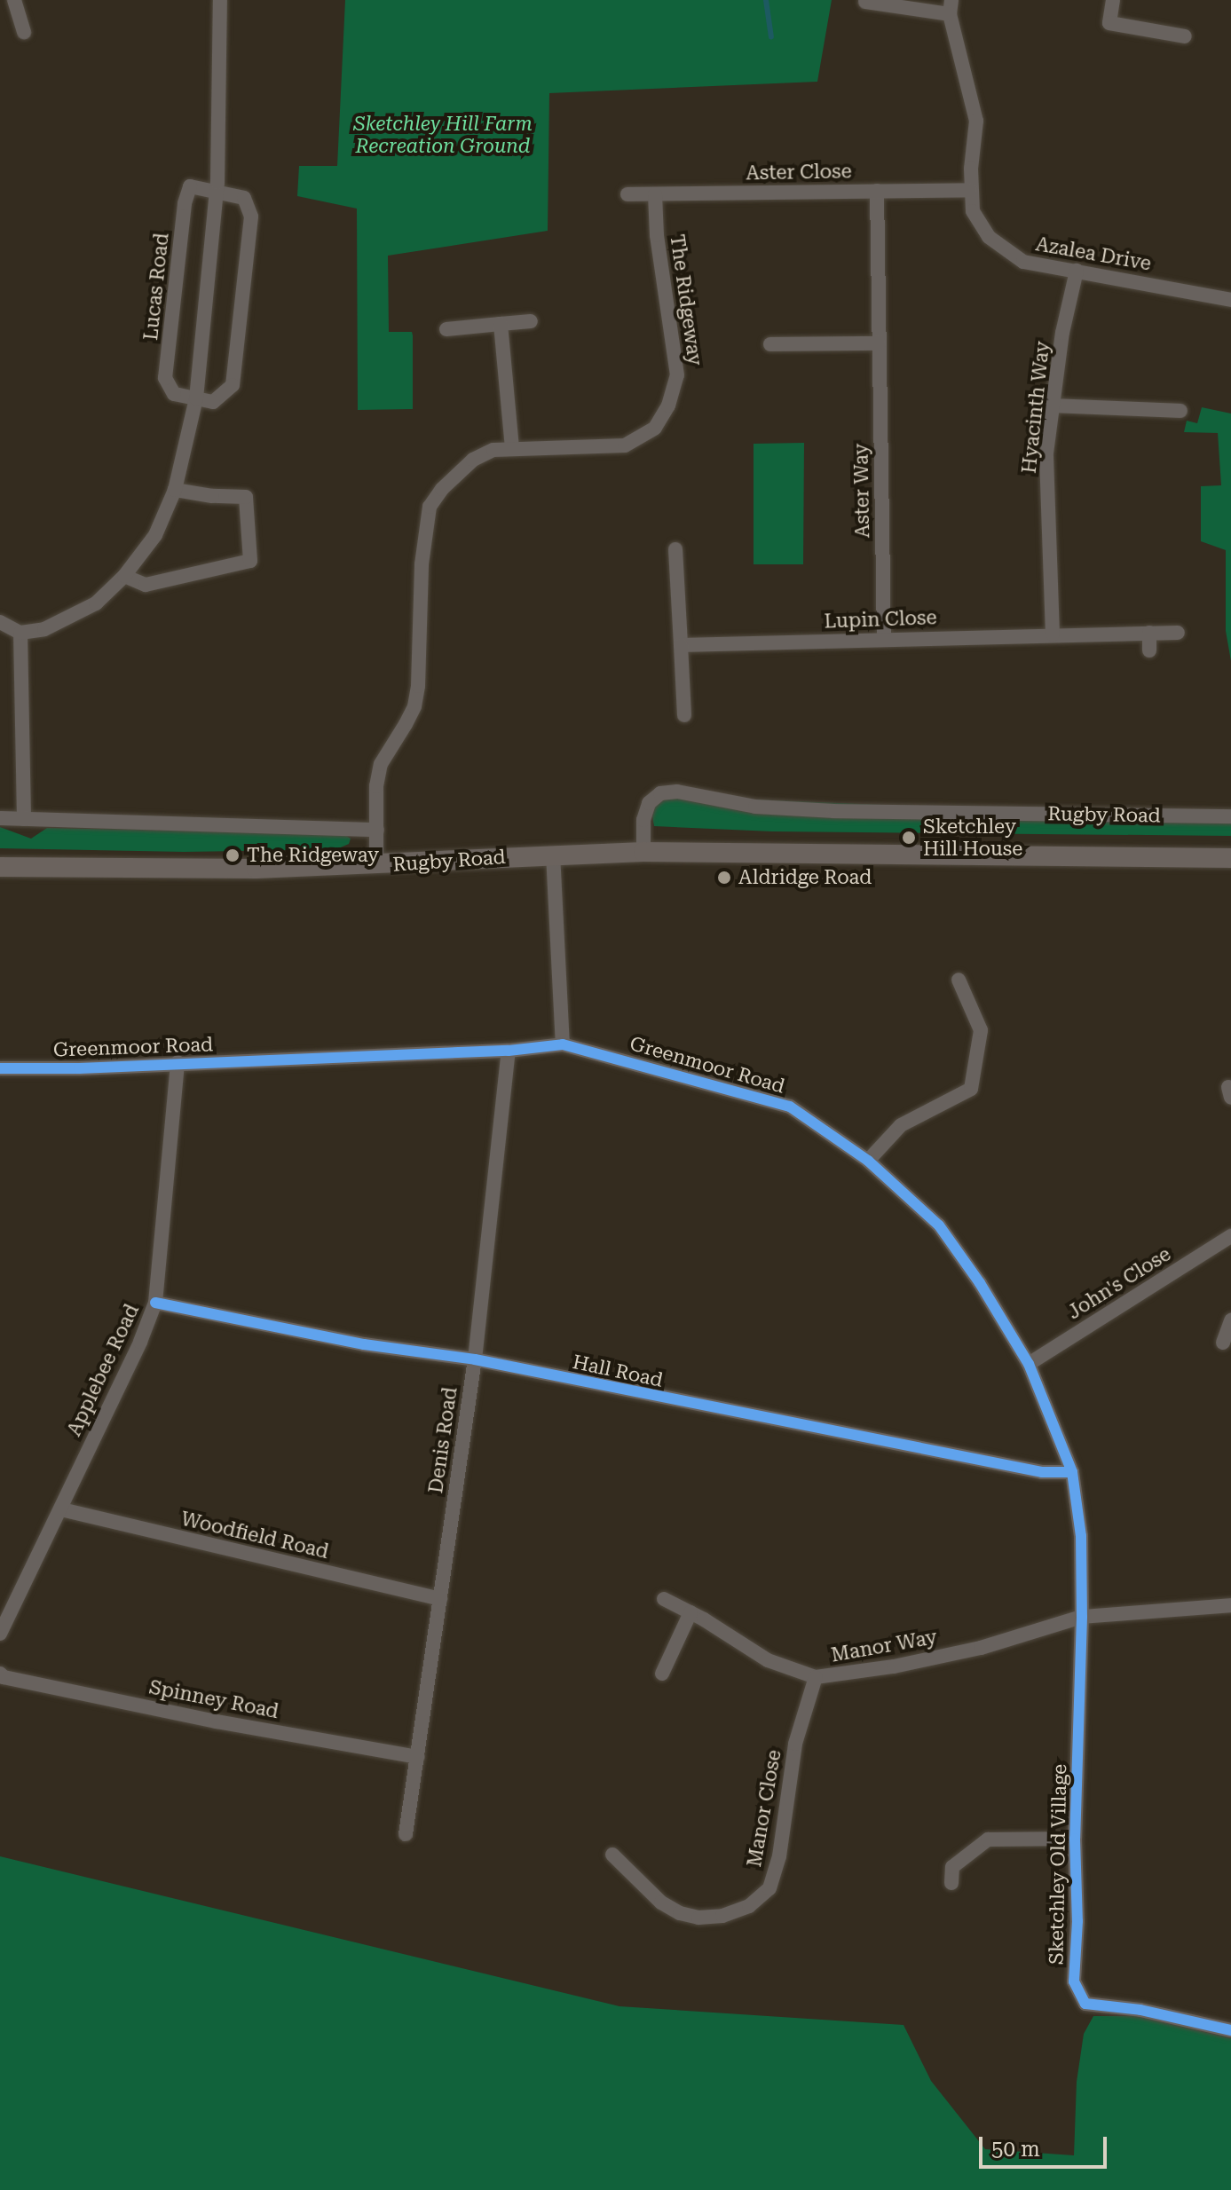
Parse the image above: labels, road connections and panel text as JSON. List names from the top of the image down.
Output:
{
  "streets": {
    "main road": ["Rugby Road"],
    "street": [
      "Aster Close",
      "Azalea Drive",
      "Lucas Road",
      "The Ridgeway",
      "Hyacinth Way",
      "Aster Way",
      "Lupin Close",
      "Greenmoor Road",
      "John's Close",
      "Applebee Road",
      "Hall Road",
      "Denis Road",
      "Woodfield Road",
      "Manor Way",
      "Spinney Road",
      "Manor Close",
      "Sketchley Old Village"
    ]
  },
  "crossings": [
    ["Aster Close", "Azalea Drive"],
    ["Aster Close", "The Ridgeway"],
    ["Aster Close", "Aster Way"],
    ["Azalea Drive", "Hyacinth Way"],
    ["The Ridgeway", "Rugby Road"],
    ["Hyacinth Way", "Lupin Close"],
    ["Aster Way", "Lupin Close"],
    ["Greenmoor Road", "John's Close"],
    ["Greenmoor Road", "Applebee Road"],
    ["Greenmoor Road", "Hall Road"],
    ["Greenmoor Road", "Denis Road"],
    ["Greenmoor Road", "Manor Way"],
    ["Greenmoor Road", "Sketchley Old Village"],
    ["Applebee Road", "Hall Road"],
    ["Applebee Road", "Woodfield Road"],
    ["Hall Road", "Denis Road"],
    ["Denis Road", "Woodfield Road"],
    ["Denis Road", "Spinney Road"],
    ["Manor Way", "Manor Close"],
    ["Manor Way", "Sketchley Old Village"]
  ],
  "parks": ["Sketchley Hill Farm Recreation Ground"],
  "places": ["Sketchley Hill House", "The Ridgeway", "Aldridge Road"],
  "scale_bar": "50 m"
}
